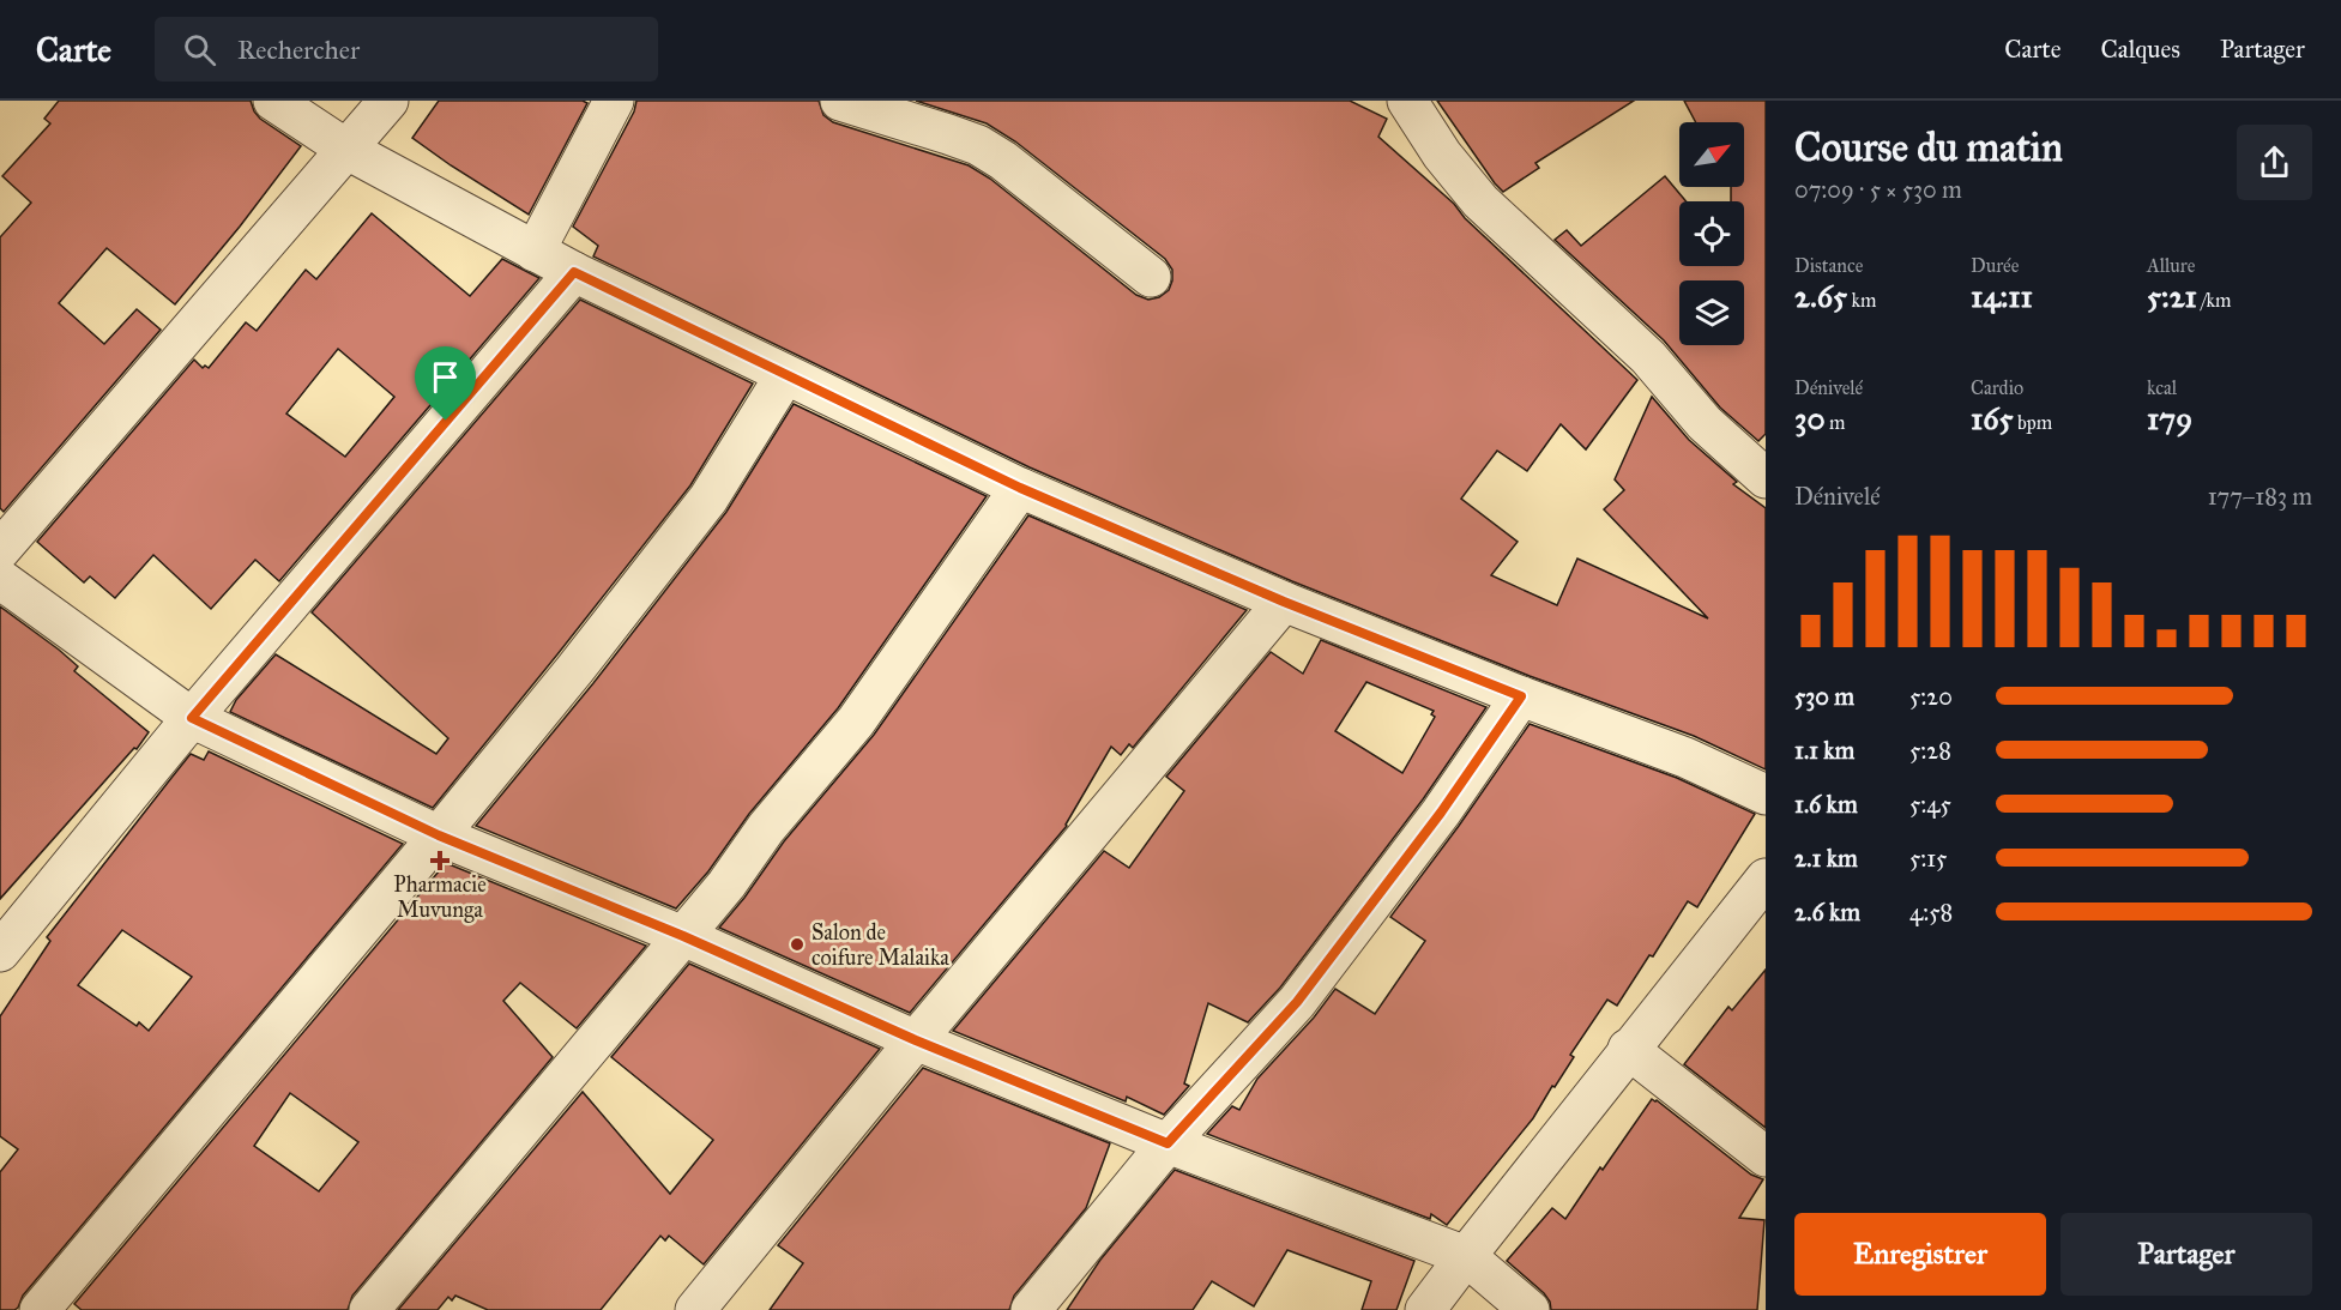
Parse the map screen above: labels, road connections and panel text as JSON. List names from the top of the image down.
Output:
{
  "places": {
    "health": ["Pharmacie Muvunga"],
    "other": ["Salon de coifure Malaika"]
  },
  "north": "top right",
  "page": {
    "header": "Carte",
    "search": "Rechercher",
    "nav": ["Carte", "Calques", "Partager"],
    "heading": ["Course du matin", "07:09 · 5 × 530 m"],
    "stats": [
      ["Distance", "2.65 km"],
      ["Durée", "14:11"],
      ["Allure", "5:21 /km"],
      ["Dénivelé", "30 m"],
      ["Cardio", "165 bpm"],
      ["kcal", "179"]
    ],
    "chart": ["Dénivelé", "177–183 m"],
    "list": [
      {
        "name": "530 m",
        "note": "5:20"
      },
      {
        "name": "1.1 km",
        "note": "5:28"
      },
      {
        "name": "1.6 km",
        "note": "5:45"
      },
      {
        "name": "2.1 km",
        "note": "5:15"
      },
      {
        "name": "2.6 km",
        "note": "4:58"
      }
    ],
    "buttons": ["Enregistrer", "Partager"]
  }
}
